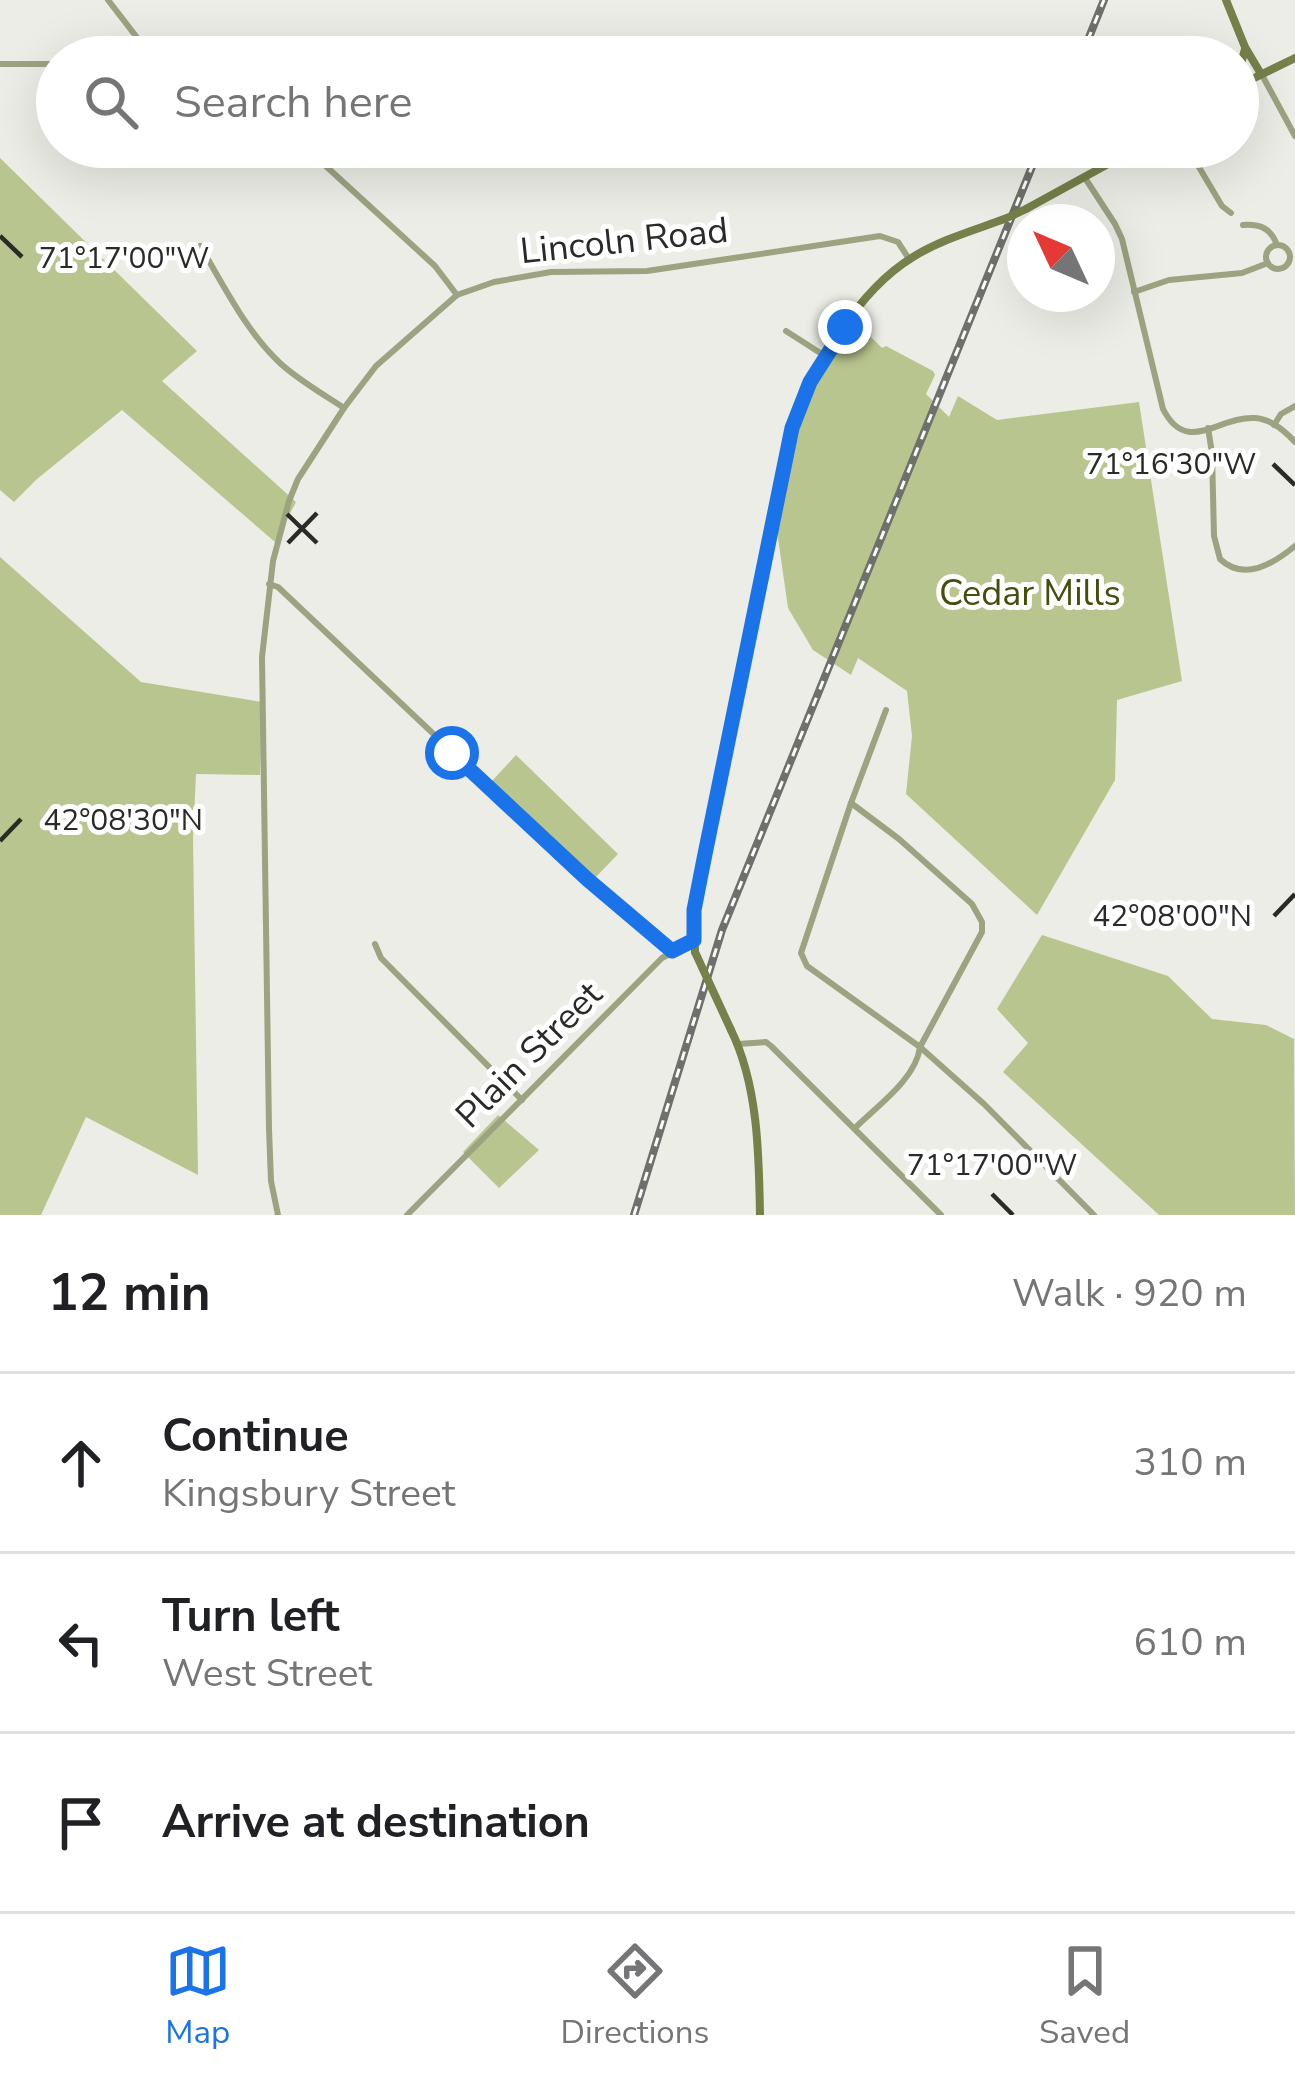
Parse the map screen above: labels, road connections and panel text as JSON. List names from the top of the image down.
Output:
{
  "streets": {
    "street": ["Lincoln Road", "Plain Street"]
  },
  "parks": ["Cedar Mills"],
  "north": "top left",
  "page": {
    "search": "Search here",
    "heading": ["12 min", "Walk · 920 m"],
    "list": [
      ["Continue", "Kingsbury Street", "310 m"],
      ["Turn left", "West Street", "610 m"],
      "Arrive at destination"
    ],
    "nav": ["Map", "Directions", "Saved"]
  },
  "coordinates": [
    "71°17'00\"W",
    "71°16'30\"W",
    "42°08'30\"N",
    "42°08'00\"N"
  ]
}
